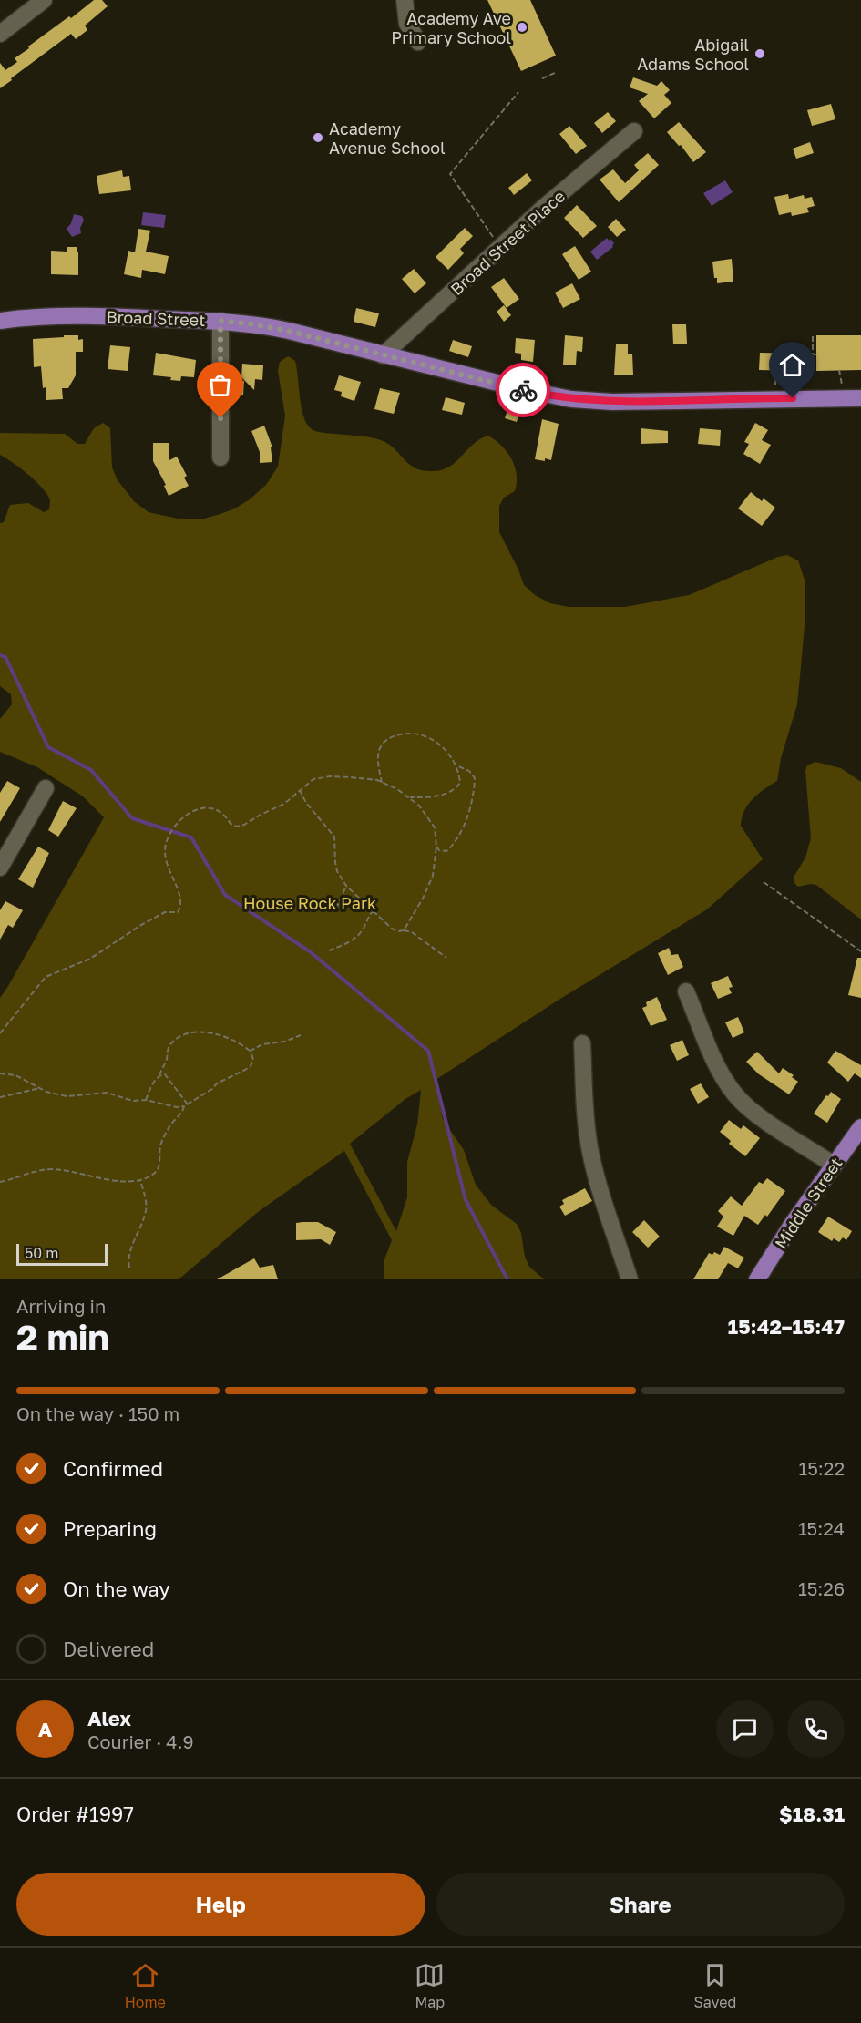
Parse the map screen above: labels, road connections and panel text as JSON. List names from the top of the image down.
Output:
{
  "streets": {
    "main road": ["Broad Street", "Middle Street"],
    "street": ["Broad Street Place"]
  },
  "crossings": [
    ["Broad Street Place", "Broad Street"]
  ],
  "parks": ["House Rock Park"],
  "places": ["Academy Ave Primary School", "Abigail Adams School", "Academy Avenue School"],
  "scale_bar": "50 m",
  "page": {
    "scale": "50 m",
    "heading": ["2 min", "Arriving in", "15:42–15:47"],
    "panel": [
      "Alex",
      "Courier · 4.9",
      "Order #1997",
      "$18.31"
    ],
    "bar": "On the way · 150 m",
    "list": [
      ["Confirmed", "15:22"],
      ["Preparing", "15:24"],
      ["On the way", "15:26"],
      "Delivered"
    ],
    "round": "A",
    "buttons": ["Help", "Share"],
    "tabs": ["Home", "Map", "Saved"]
  }
}
